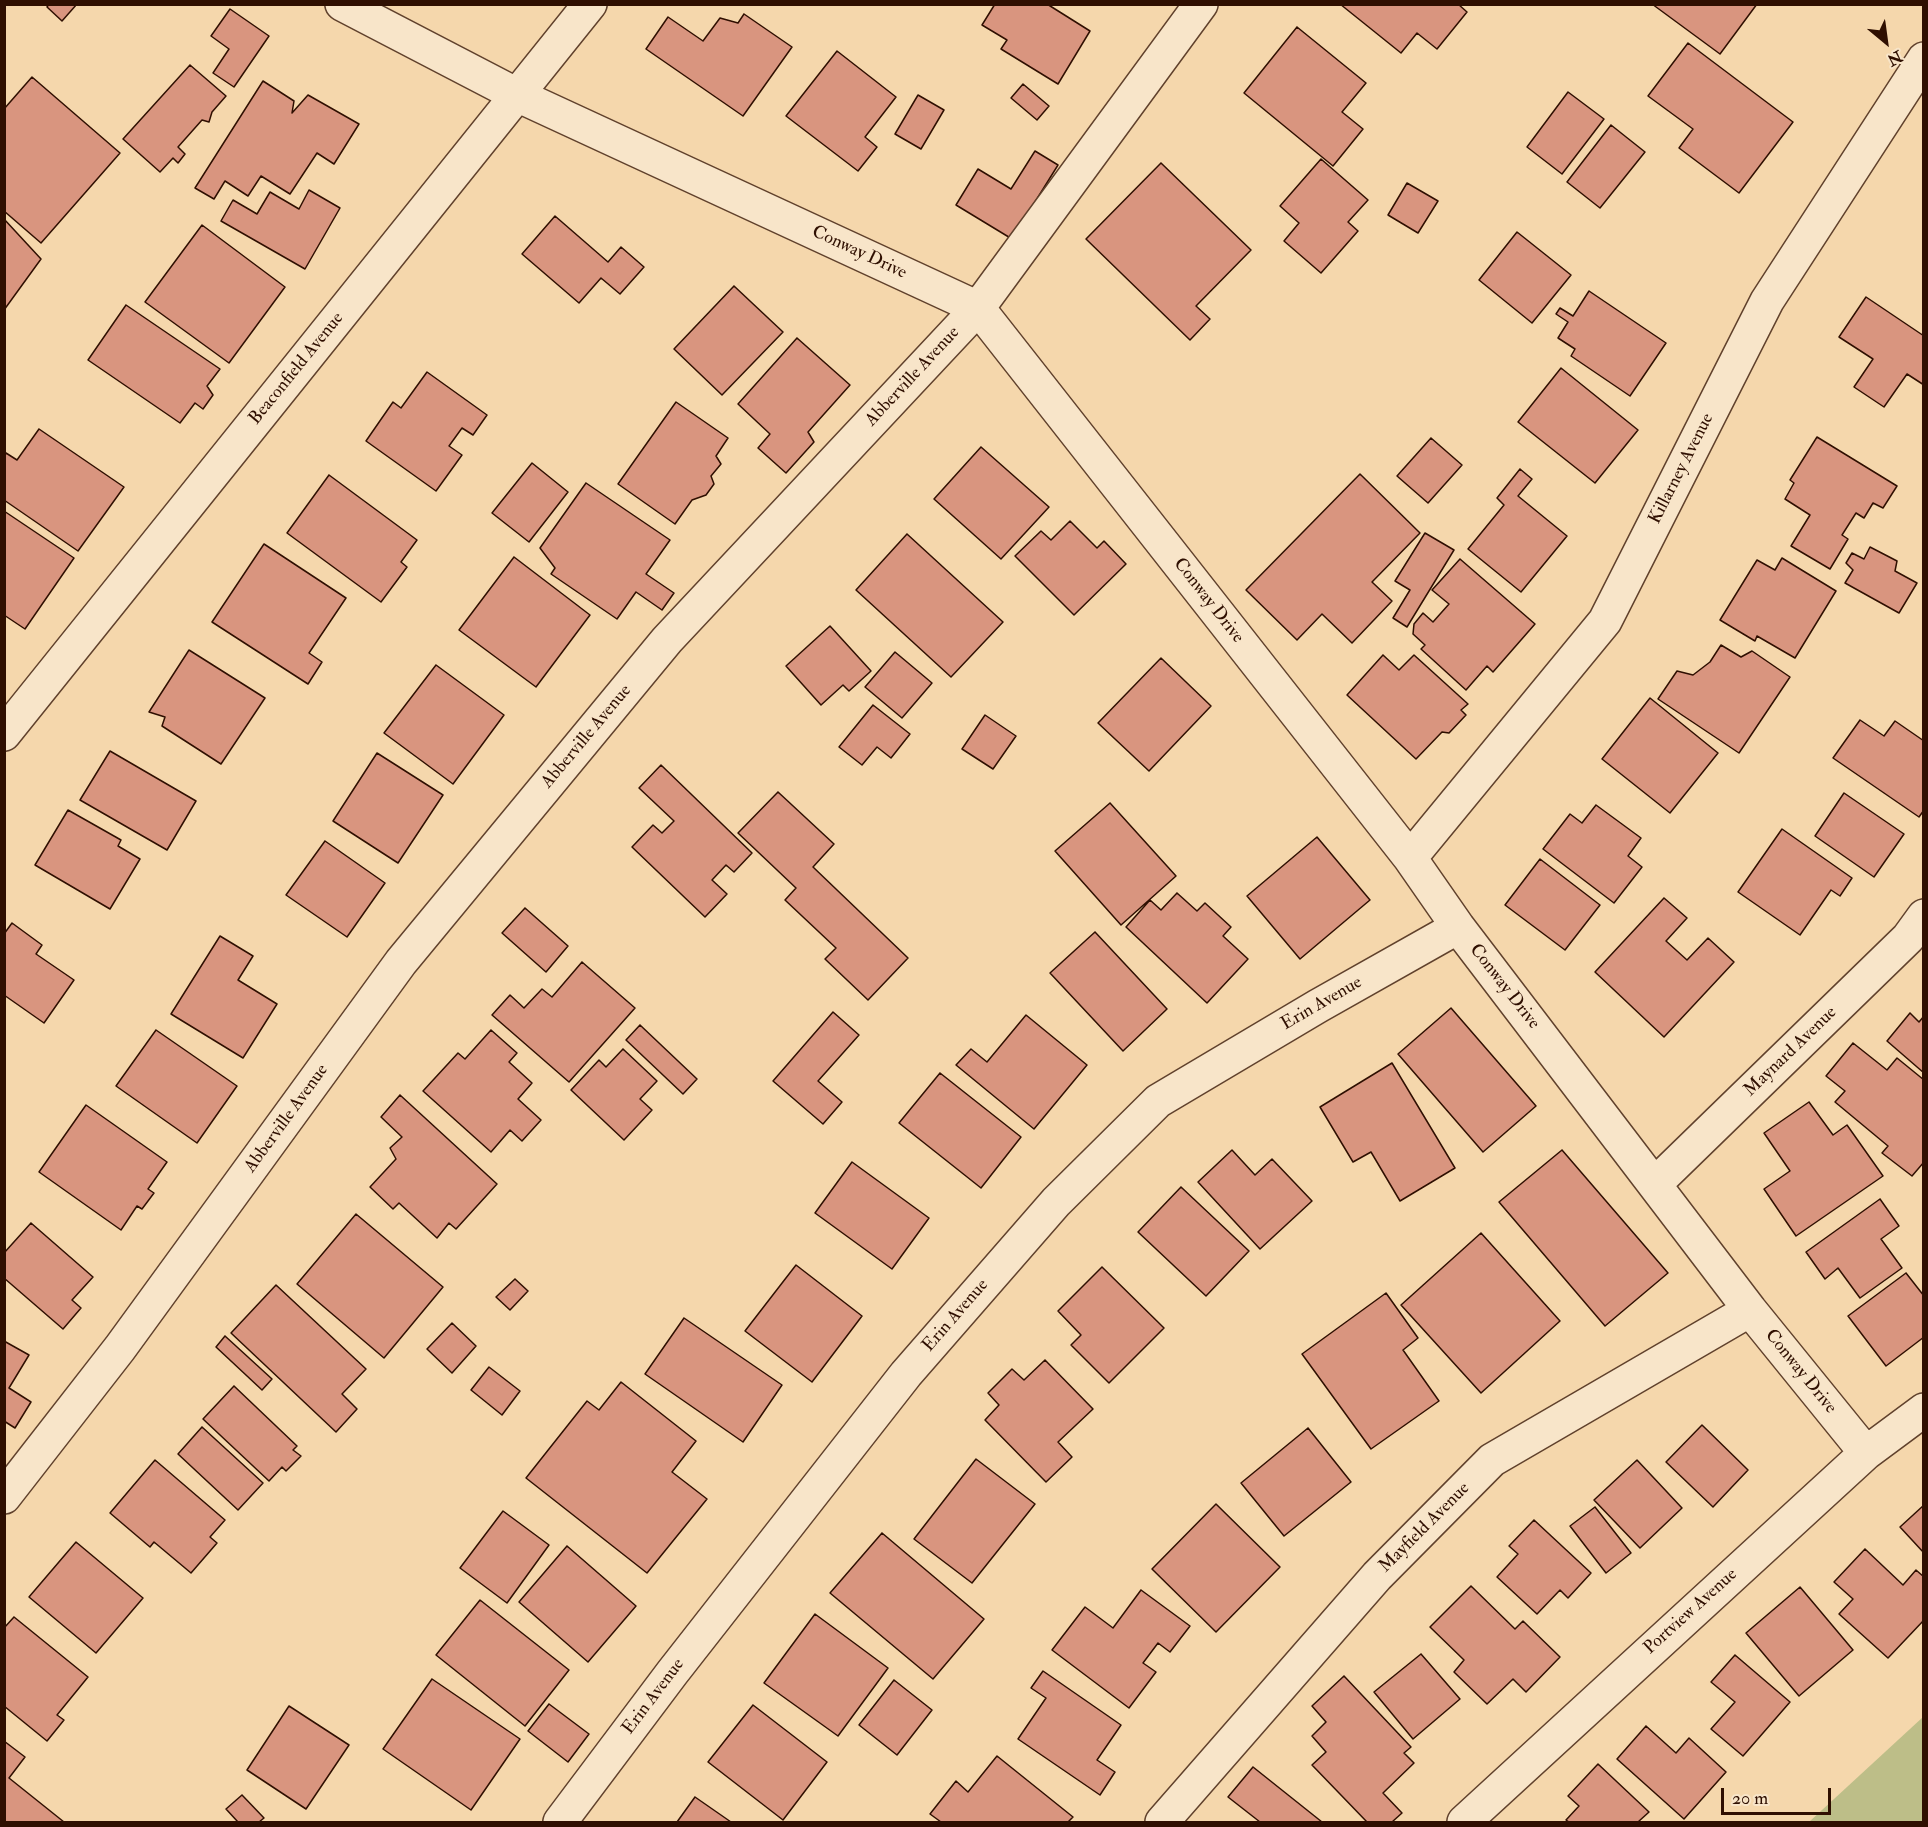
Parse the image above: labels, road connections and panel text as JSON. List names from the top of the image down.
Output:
{
  "streets": {
    "street": [
      "Conway Drive",
      "Beaconfield Avenue",
      "Abberville Avenue",
      "Killarney Avenue",
      "Erin Avenue",
      "Maynard Avenue",
      "Mayfield Avenue",
      "Portview Avenue"
    ]
  },
  "crossings": [
    ["Conway Drive", "Beaconfield Avenue"],
    ["Conway Drive", "Abberville Avenue"],
    ["Conway Drive", "Killarney Avenue"],
    ["Conway Drive", "Erin Avenue"],
    ["Conway Drive", "Maynard Avenue"],
    ["Conway Drive", "Mayfield Avenue"],
    ["Conway Drive", "Portview Avenue"]
  ],
  "scale_bar": "20 m",
  "north": "bottom right"
}
